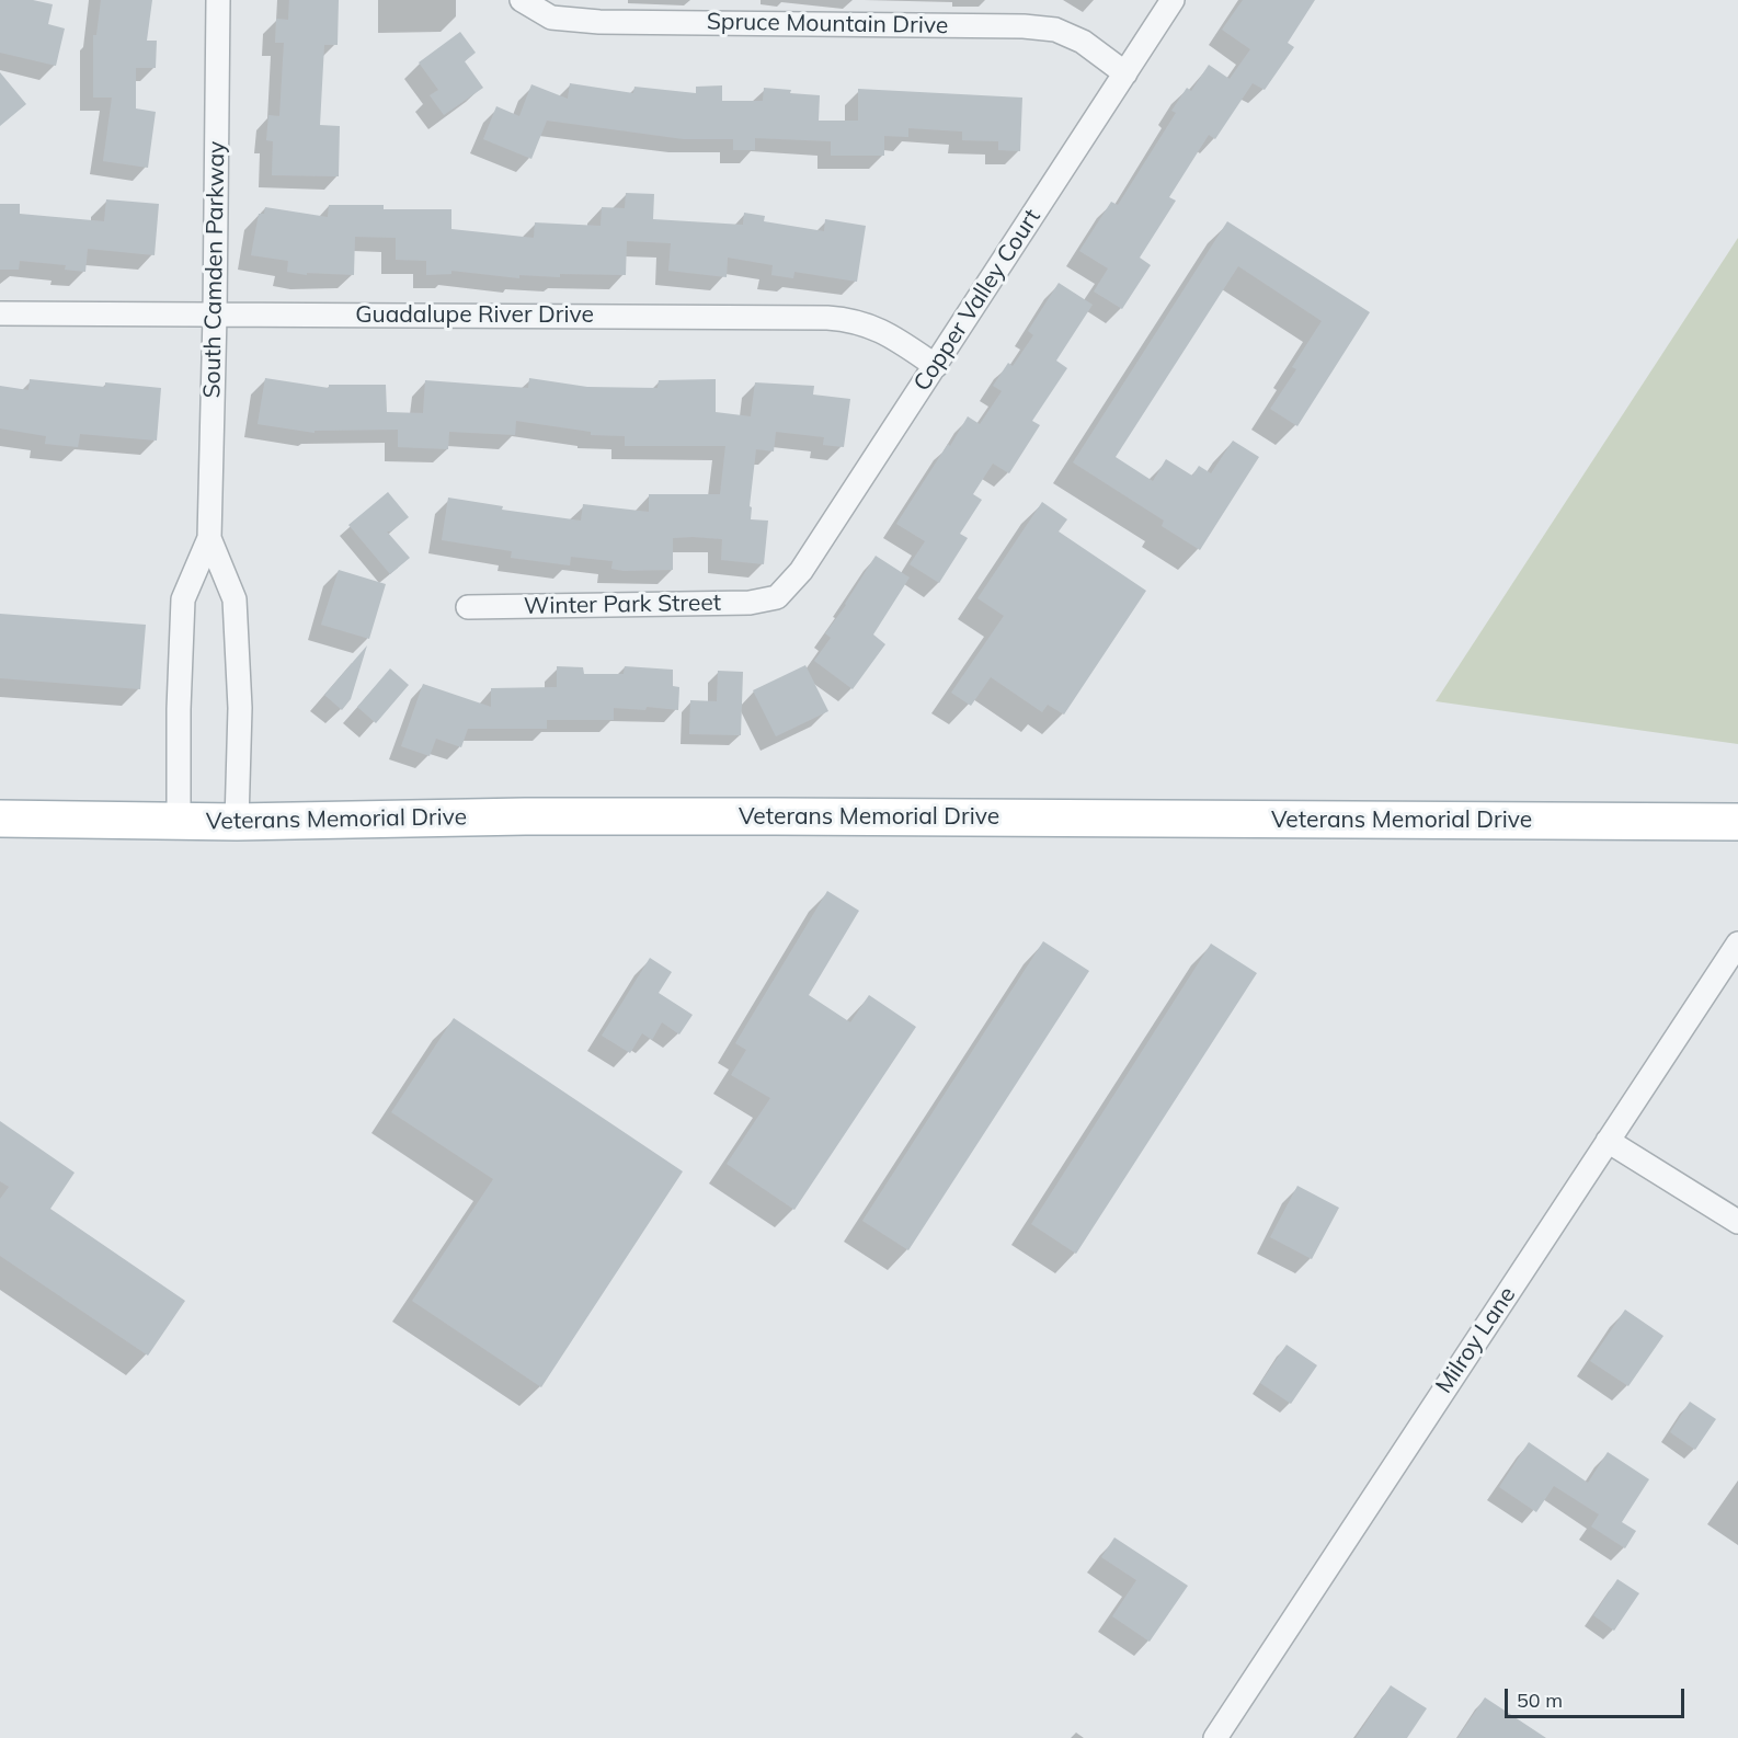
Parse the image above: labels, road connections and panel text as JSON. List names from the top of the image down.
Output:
{
  "streets": {
    "main road": ["Veterans Memorial Drive"],
    "street": [
      "Spruce Mountain Drive",
      "South Camden Parkway",
      "Copper Valley Court",
      "Guadalupe River Drive",
      "Winter Park Street",
      "Milroy Lane"
    ]
  },
  "crossings": [
    ["Spruce Mountain Drive", "Copper Valley Court"],
    ["South Camden Parkway", "Guadalupe River Drive"],
    ["South Camden Parkway", "Veterans Memorial Drive"],
    ["Copper Valley Court", "Guadalupe River Drive"],
    ["Copper Valley Court", "Winter Park Street"]
  ],
  "scale_bar": "50 m"
}
